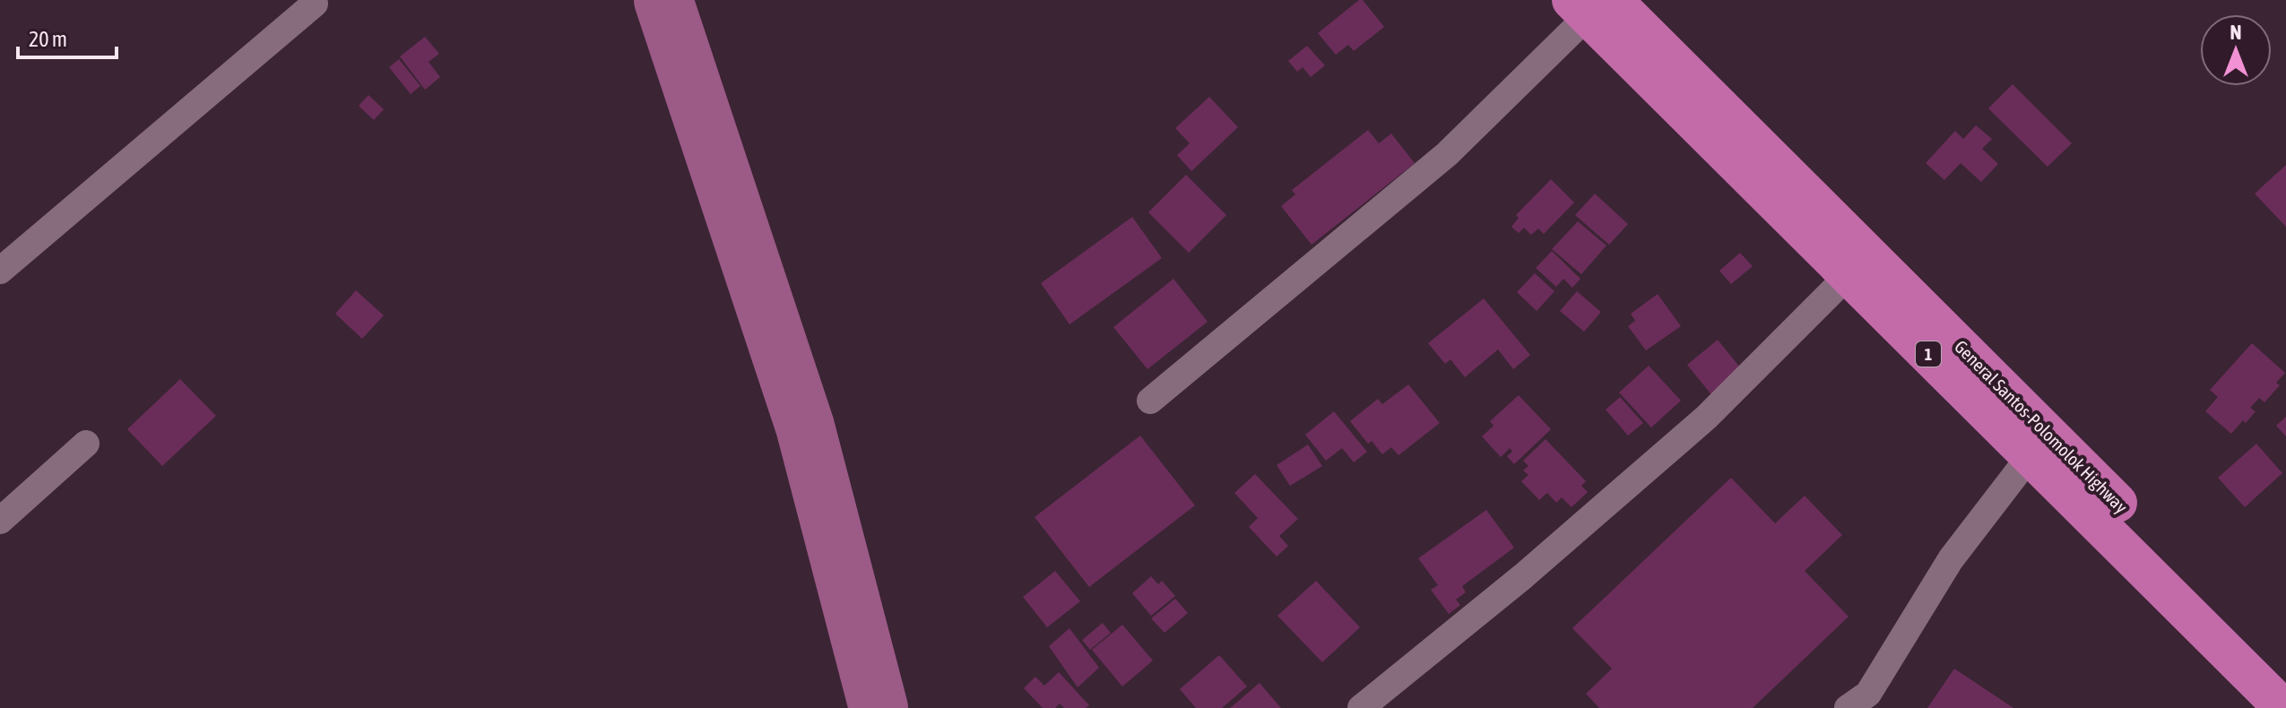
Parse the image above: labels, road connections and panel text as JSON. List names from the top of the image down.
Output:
{
  "streets": {
    "highway": ["1", "General Santos-Polomolok Highway"]
  },
  "crossings": [
    ["1", "General Santos-Polomolok Highway"]
  ],
  "scale_bar": "20 m",
  "north": "top"
}
